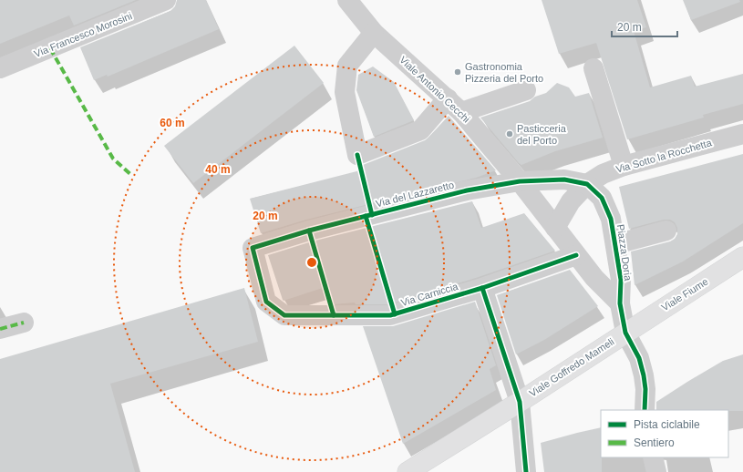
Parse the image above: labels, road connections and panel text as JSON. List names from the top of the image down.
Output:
{
  "streets": {
    "main road": ["Viale Fiume", "Viale Goffredo Mameli"],
    "street": [
      "Via Francesco Morosini",
      "Viale Antonio Cecchi",
      "Via Sotto la Rocchetta",
      "Via del Lazzaretto",
      "Piazza Doria",
      "Via Carniccia"
    ]
  },
  "crossings": [
    ["Viale Antonio Cecchi", "Via del Lazzaretto"],
    ["Via Sotto la Rocchetta", "Piazza Doria"],
    ["Via del Lazzaretto", "Via Carniccia"],
    ["Piazza Doria", "Viale Fiume"],
    ["Piazza Doria", "Viale Goffredo Mameli"],
    ["Viale Fiume", "Viale Goffredo Mameli"]
  ],
  "places": ["Gastronomia Pizzeria del Porto", "Pasticceria del Porto"],
  "legend": ["Pista ciclabile", "Sentiero"],
  "scale_bar": "20 m",
  "rings": ["60 m", "40 m", "20 m"]
}
